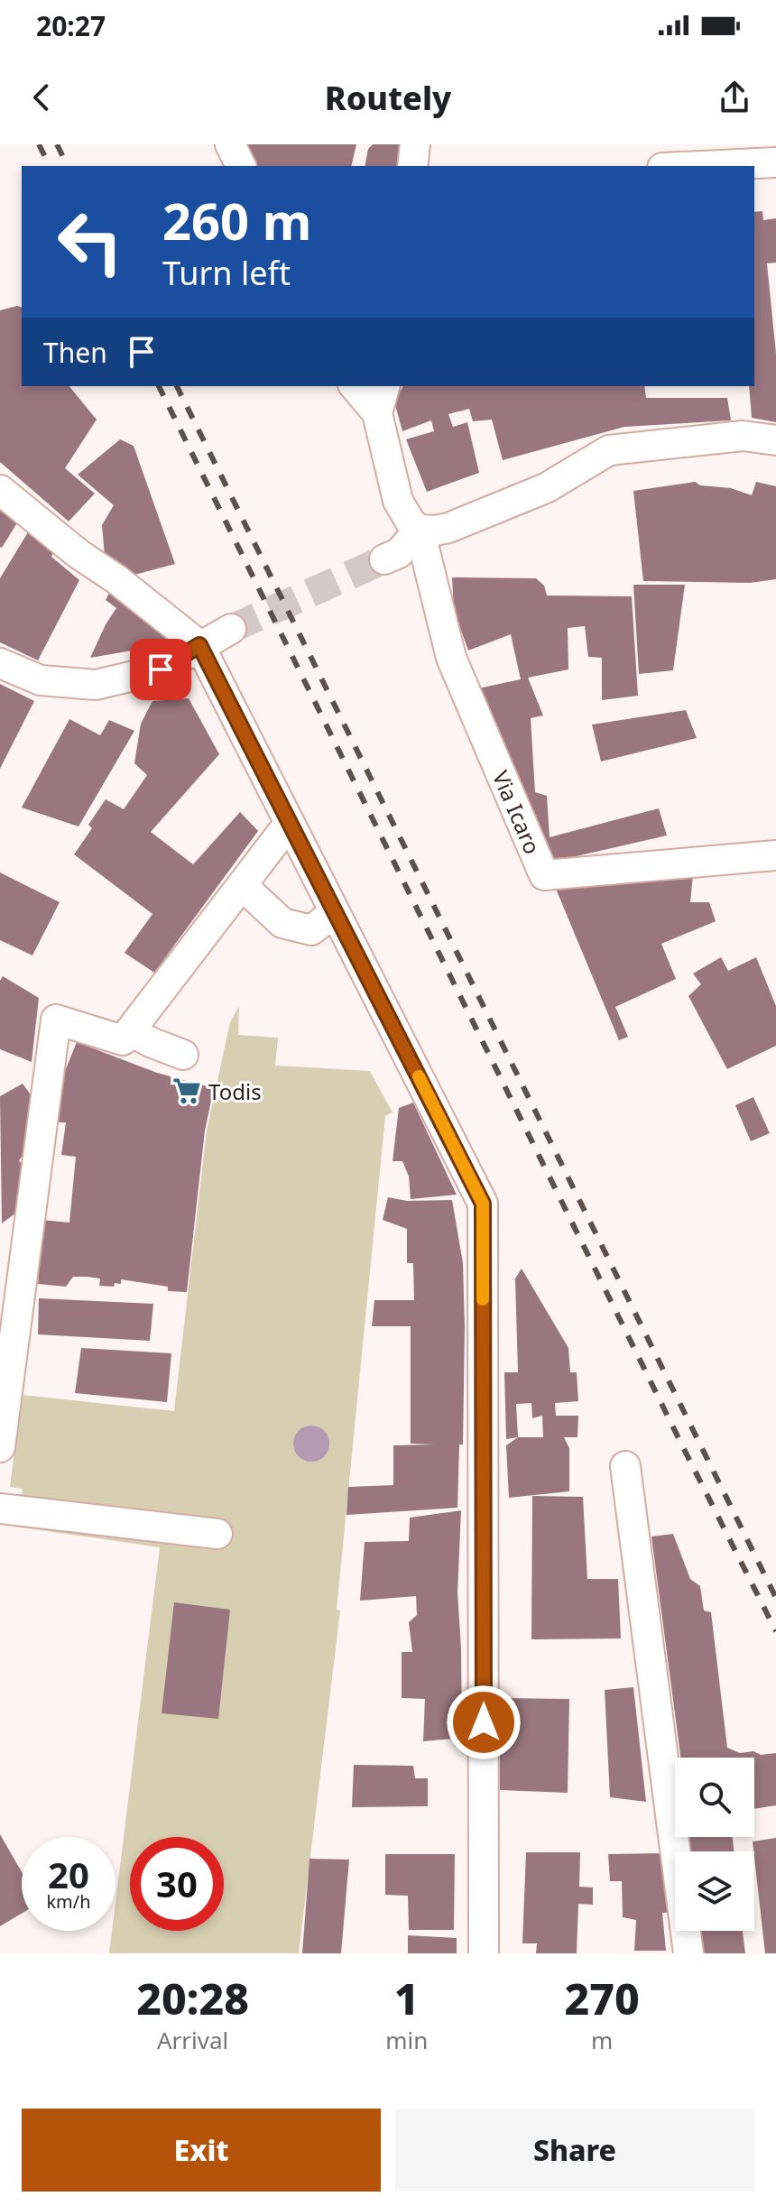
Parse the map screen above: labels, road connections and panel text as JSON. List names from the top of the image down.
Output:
{
  "streets": {
    "street": ["Via Icaro"]
  },
  "places": {
    "supermarket": ["Todis"]
  },
  "page": {
    "status": "20:27",
    "header": "Routely",
    "turn": ["260 m", "Turn left"],
    "then": "Then",
    "speed": "20 km/h",
    "limit": "30",
    "eta": [
      "20:28",
      "Arrival",
      "1",
      "min",
      "270",
      "m"
    ],
    "buttons": ["Exit", "Share"]
  }
}
